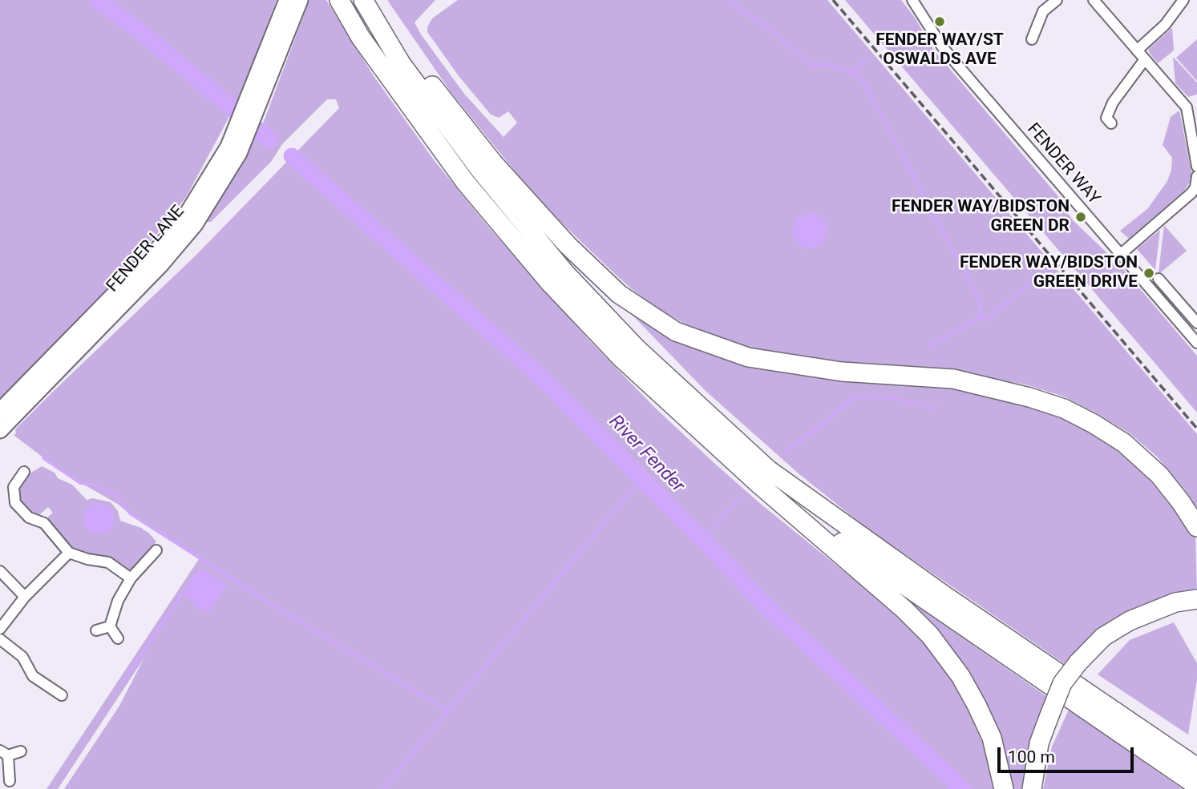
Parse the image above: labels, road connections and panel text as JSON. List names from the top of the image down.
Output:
{
  "streets": {
    "main road": ["FENDER LANE"],
    "street": ["FENDER WAY"]
  },
  "water": ["River Fender"],
  "places": ["FENDER WAY/ST OSWALDS AVE", "FENDER WAY/BIDSTON GREEN DR", "FENDER WAY/BIDSTON GREEN DRIVE"],
  "scale_bar": "100 m"
}
